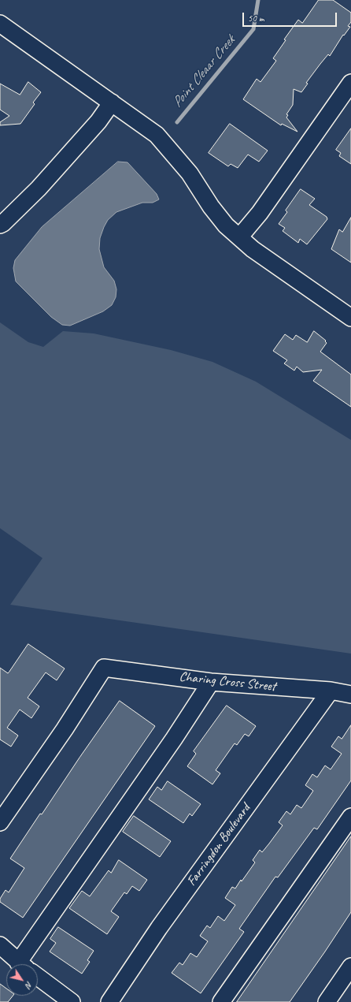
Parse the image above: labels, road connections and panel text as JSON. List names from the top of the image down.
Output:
{
  "streets": {
    "street": ["Charing Cross Street", "Farringdon Boulevard"]
  },
  "crossings": [
    ["Charing Cross Street", "Farringdon Boulevard"]
  ],
  "water": ["Point Cleaar Creek"],
  "scale_bar": "50 m",
  "north": "bottom right"
}
